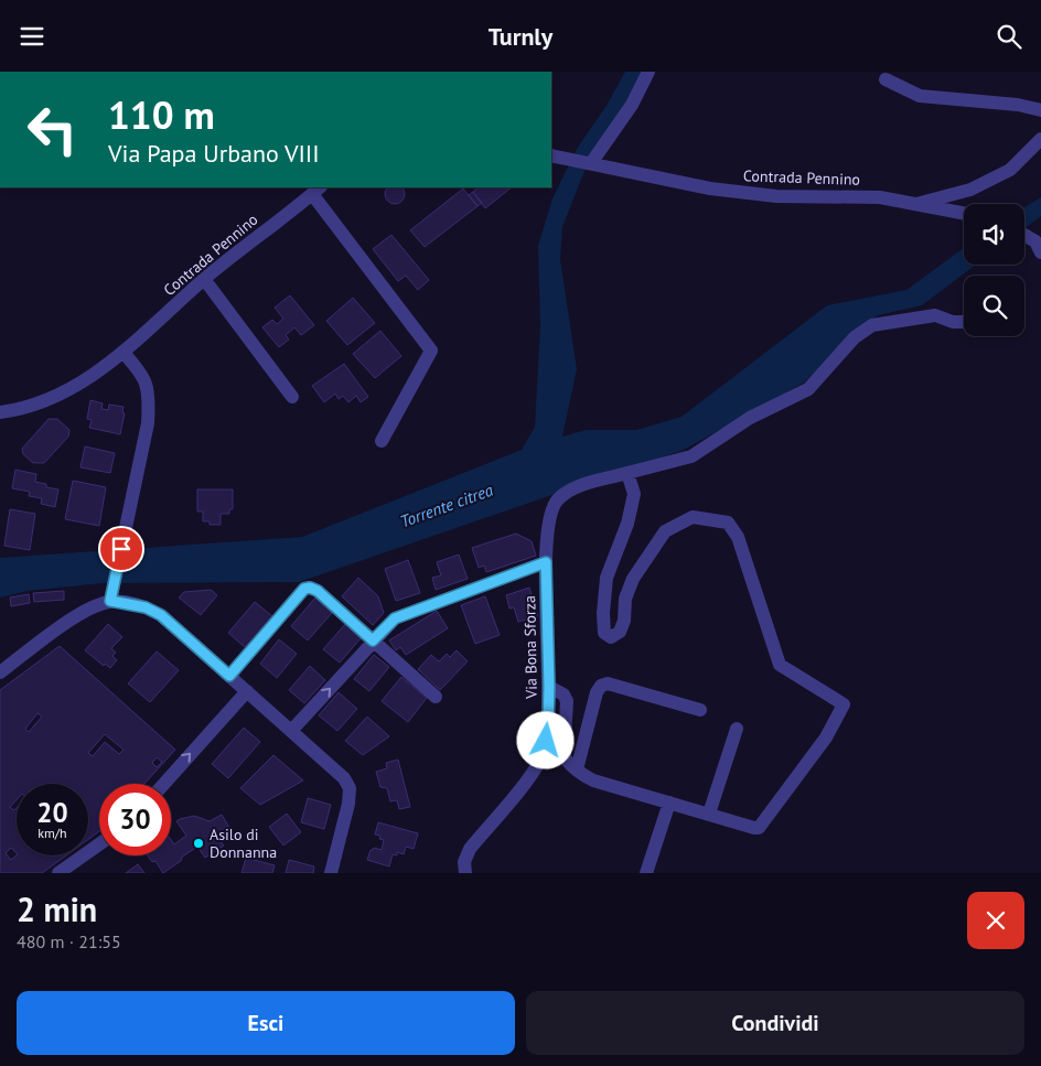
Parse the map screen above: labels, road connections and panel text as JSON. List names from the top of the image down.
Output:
{
  "streets": {
    "street": ["Contrada Pennino", "Via Bona Sforza"]
  },
  "water": ["Torrente citrea"],
  "places": ["Asilo di Donnanna"],
  "page": {
    "header": "Turnly",
    "turn": ["110 m", "Via Papa Urbano VIII"],
    "speed": "20 km/h",
    "limit": "30",
    "heading": ["2 min", "480 m · 21:55"],
    "buttons": ["Esci", "Condividi"]
  }
}
